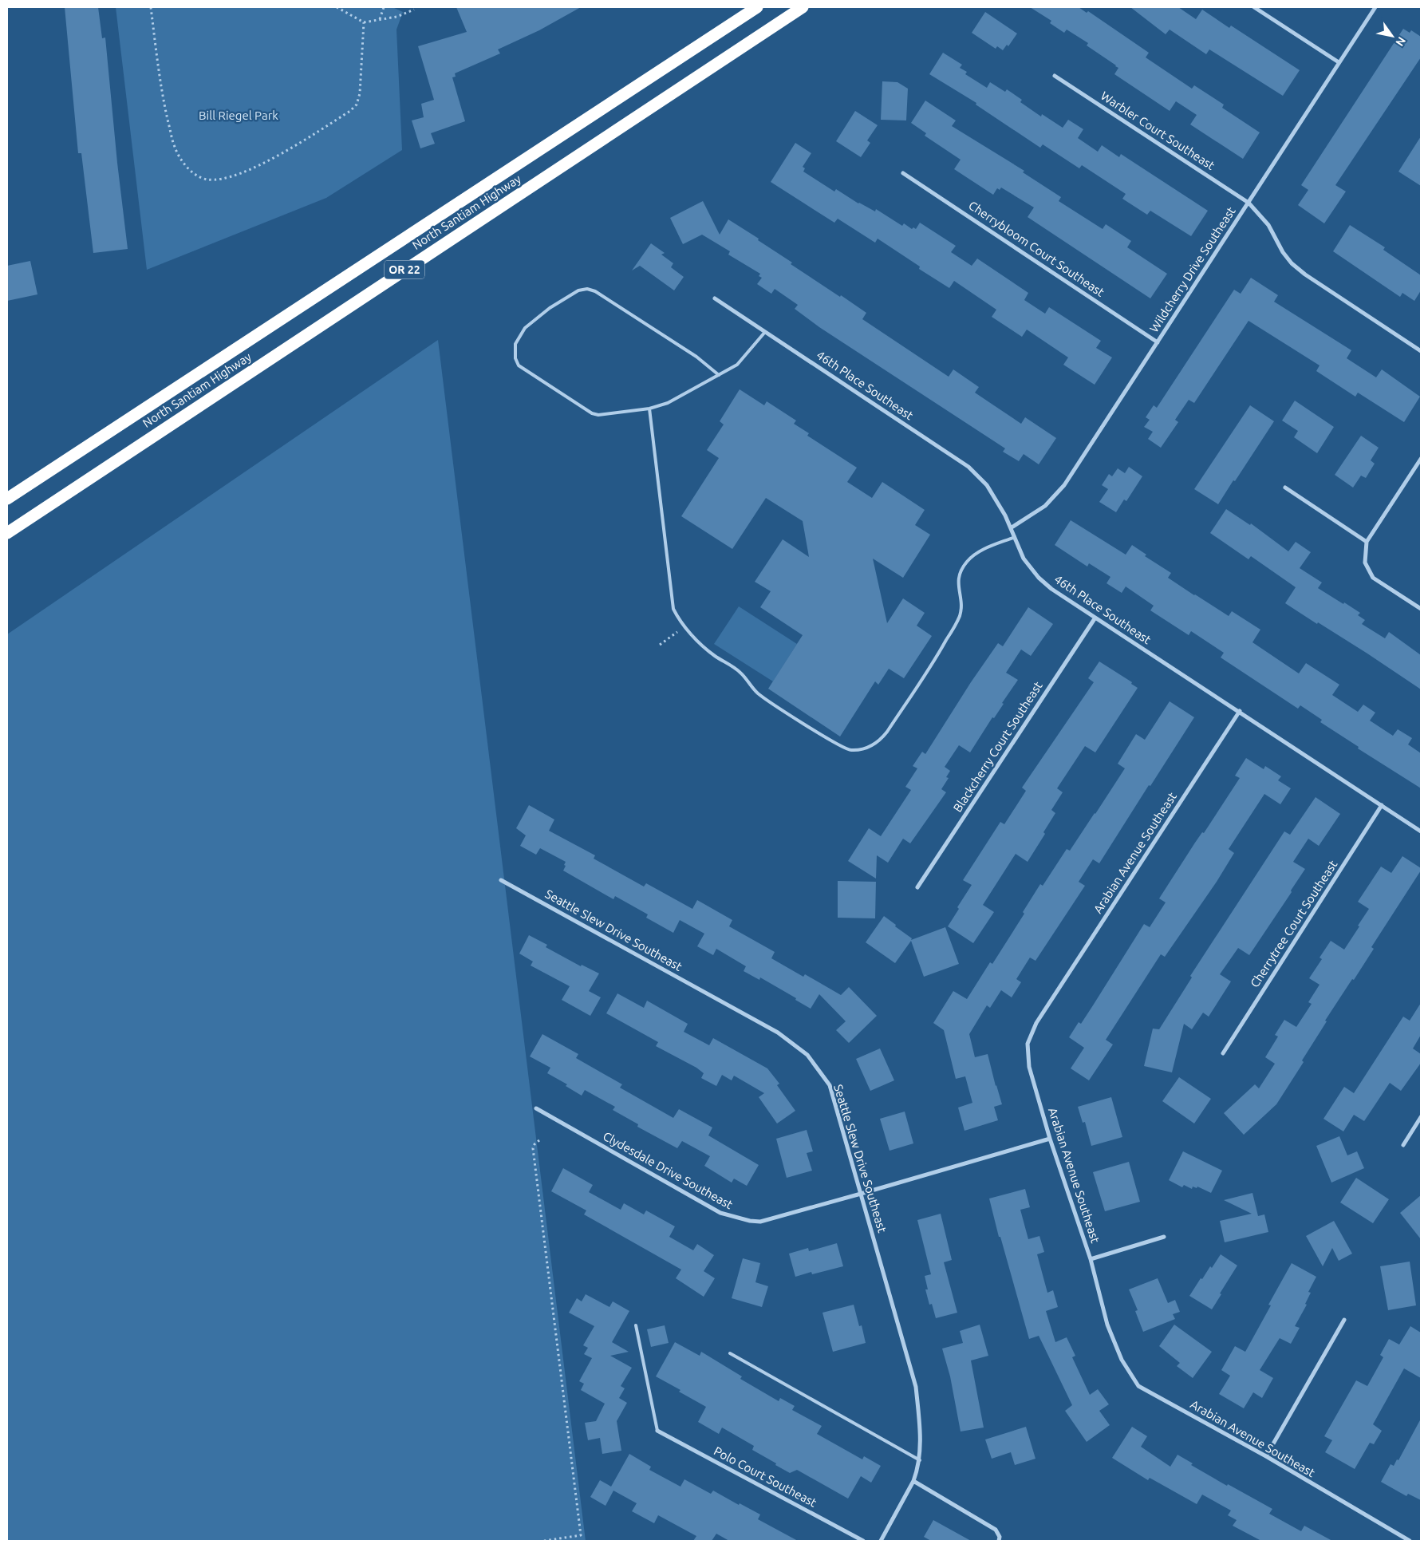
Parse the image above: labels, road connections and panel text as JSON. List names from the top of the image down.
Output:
{
  "streets": {
    "highway": ["North Santiam Highway", "OR 22"],
    "street": [
      "Warbler Court Southeast",
      "Cherrybloom Court Southeast",
      "Wildcherry Drive Southeast",
      "46th Place Southeast",
      "Blackcherry Court Southeast",
      "Arabian Avenue Southeast",
      "Cherrytree Court Southeast",
      "Seattle Slew Drive Southeast",
      "Clydesdale Drive Southeast",
      "Polo Court Southeast"
    ]
  },
  "crossings": [
    ["Warbler Court Southeast", "Wildcherry Drive Southeast"],
    ["Cherrybloom Court Southeast", "Wildcherry Drive Southeast"],
    ["Wildcherry Drive Southeast", "46th Place Southeast"],
    ["46th Place Southeast", "Blackcherry Court Southeast"],
    ["46th Place Southeast", "Arabian Avenue Southeast"],
    ["46th Place Southeast", "Cherrytree Court Southeast"],
    ["Arabian Avenue Southeast", "Clydesdale Drive Southeast"],
    ["Seattle Slew Drive Southeast", "Clydesdale Drive Southeast"]
  ],
  "parks": ["Bill Riegel Park"],
  "north": "bottom right"
}
